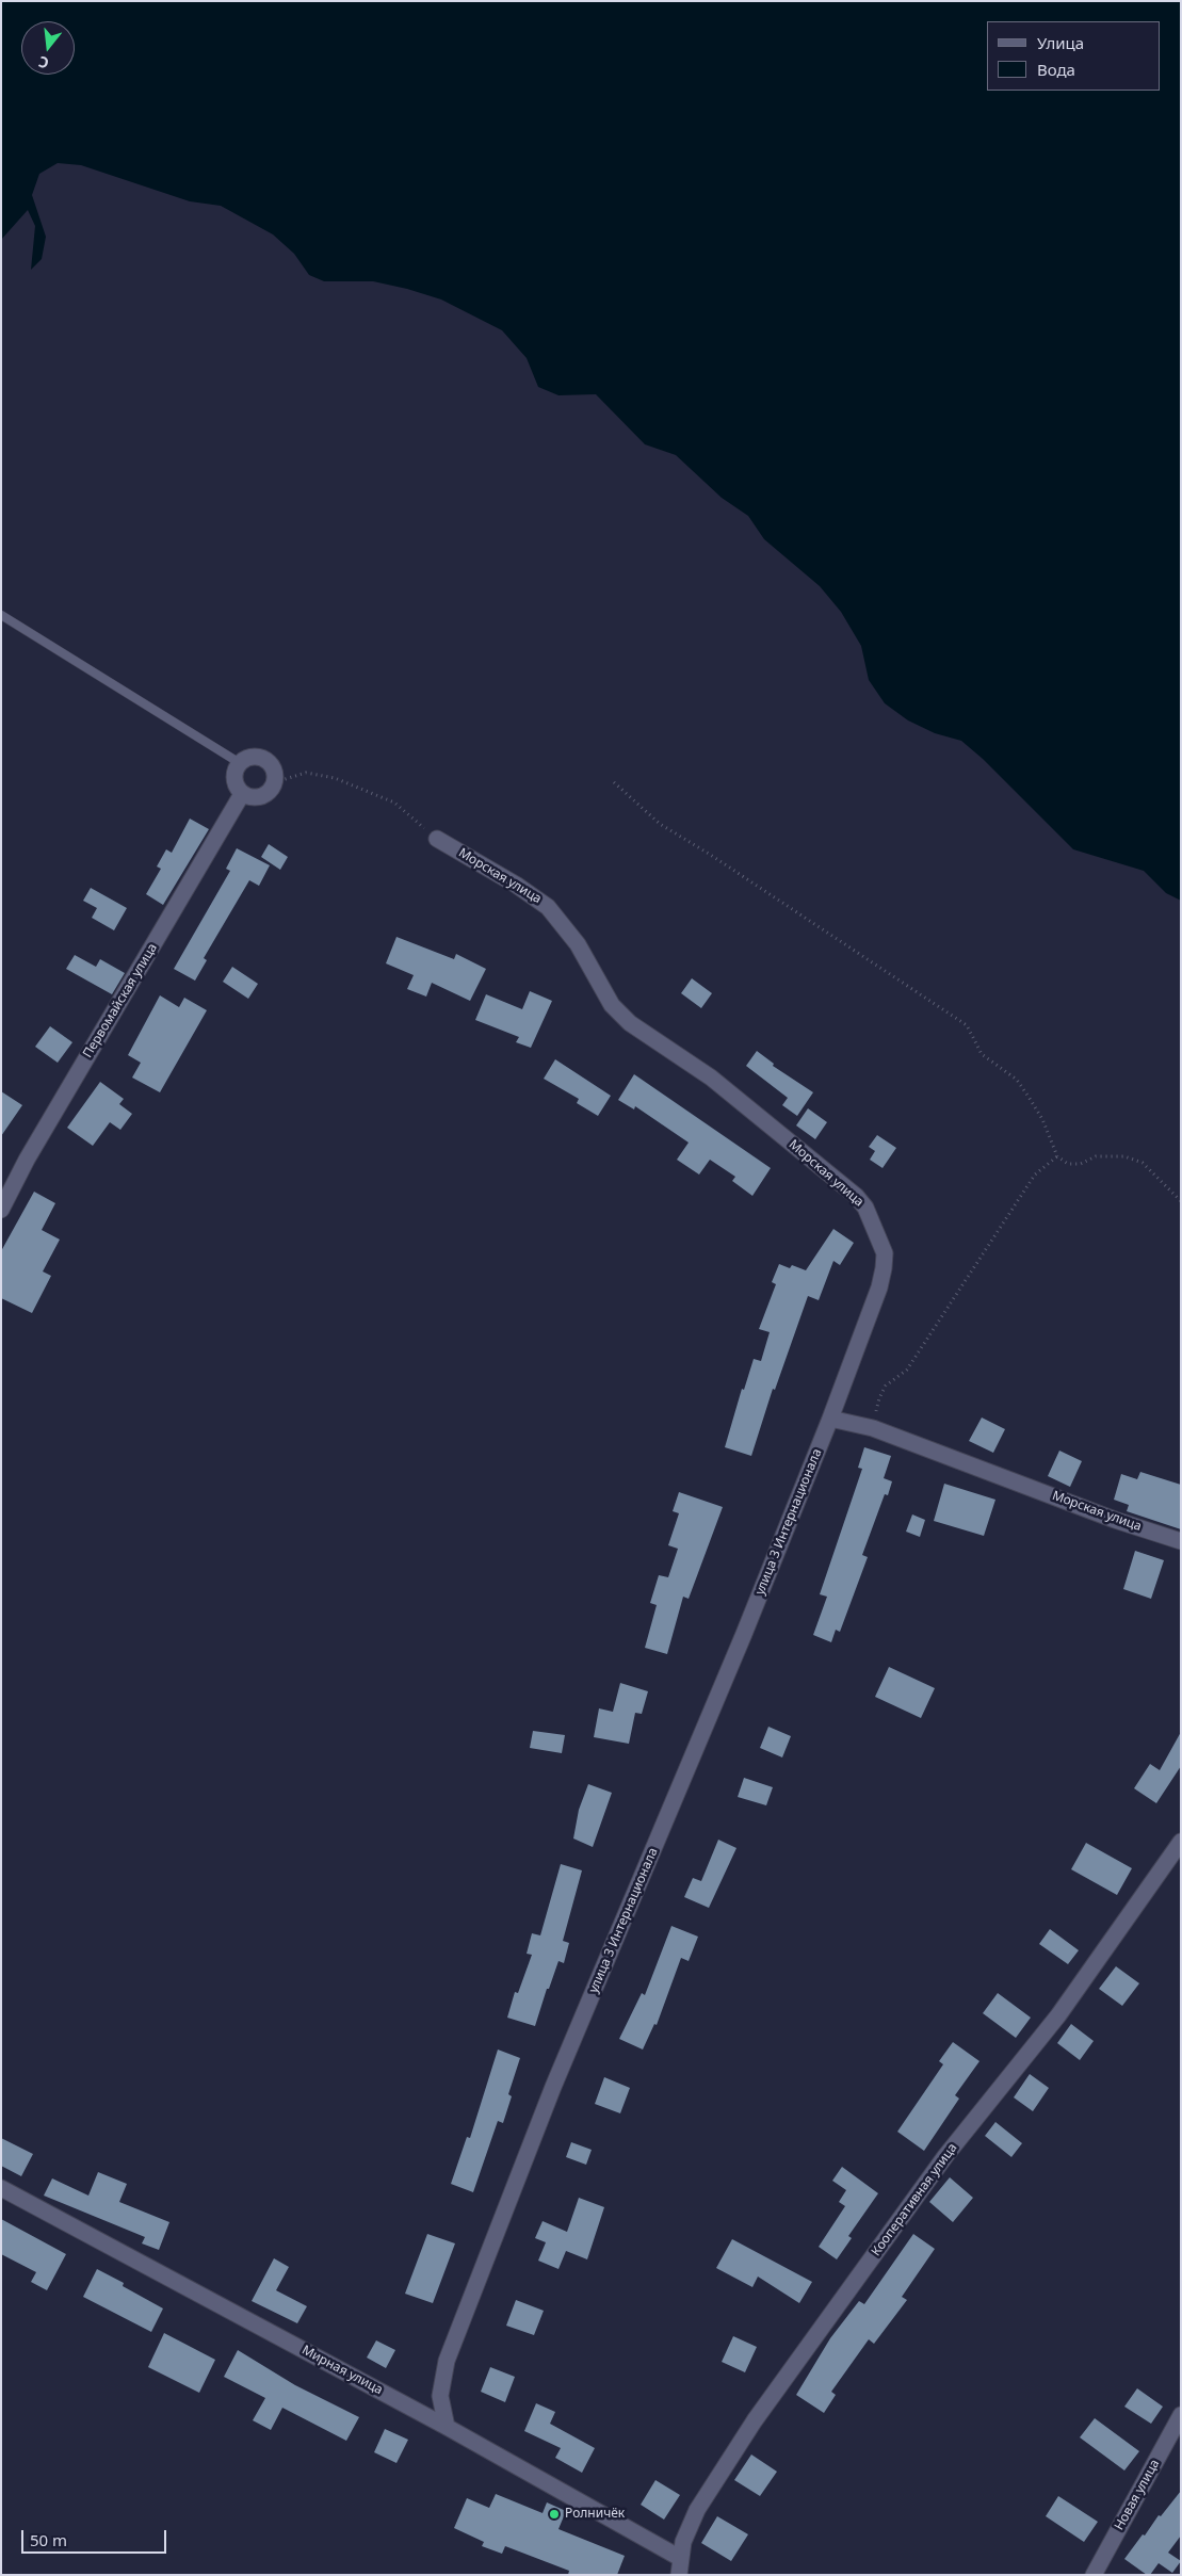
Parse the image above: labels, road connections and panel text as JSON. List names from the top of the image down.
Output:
{
  "streets": {
    "street": [
      "Морская улица",
      "Первомайская улица",
      "улица 3 Интернационала",
      "Кооперативная улица",
      "Мирная улица",
      "Новая улица"
    ]
  },
  "crossings": [
    ["Морская улица", "улица 3 Интернационала"],
    ["улица 3 Интернационала", "Мирная улица"],
    ["Кооперативная улица", "Мирная улица"]
  ],
  "places": ["Ролничёк"],
  "legend": ["Улица", "Вода"],
  "scale_bar": "50 m",
  "north": "bottom"
}
